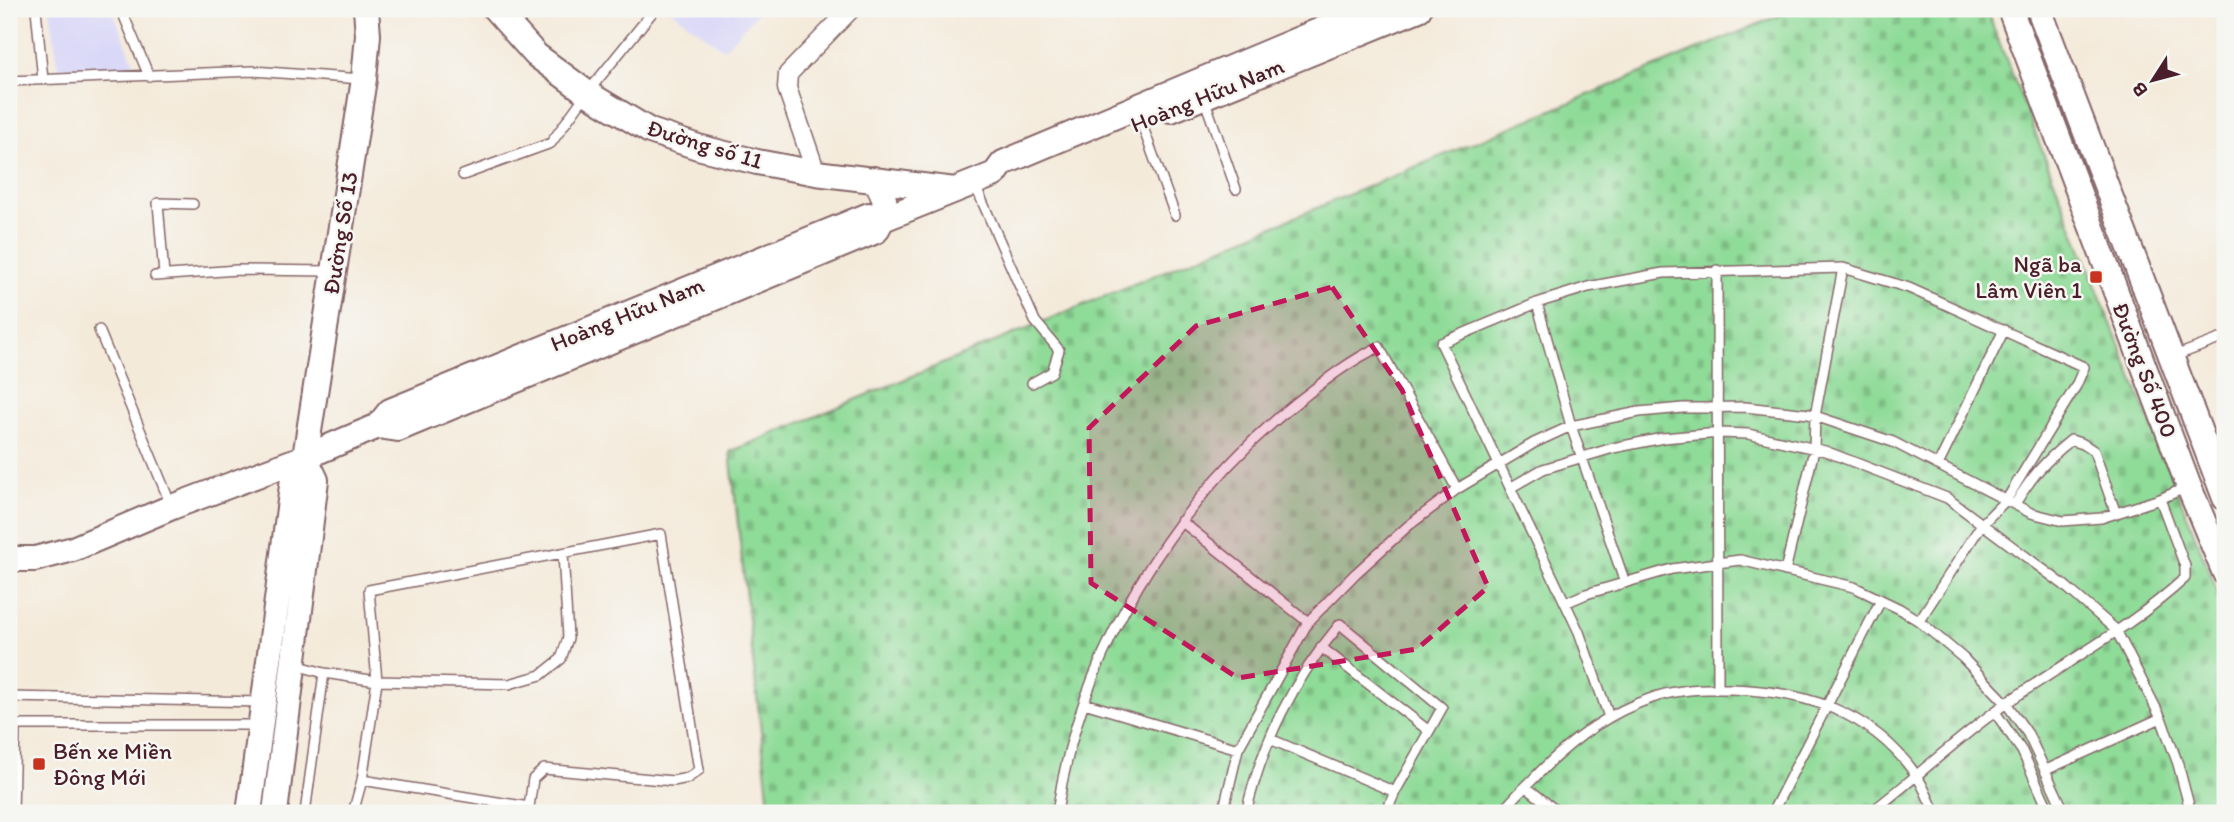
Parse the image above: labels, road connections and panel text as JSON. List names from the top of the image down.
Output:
{
  "streets": {
    "street": [
      "Hoàng Hữu Nam",
      "Đường số 11",
      "Đường Số 13",
      "Đường Số 400"
    ]
  },
  "crossings": [
    ["Hoàng Hữu Nam", "Đường số 11"],
    ["Hoàng Hữu Nam", "Đường Số 13"]
  ],
  "places": {
    "transit": ["Ngã ba Lâm Viên 1", "Bến xe Miền Đông Mới"]
  },
  "north": "bottom left"
}
